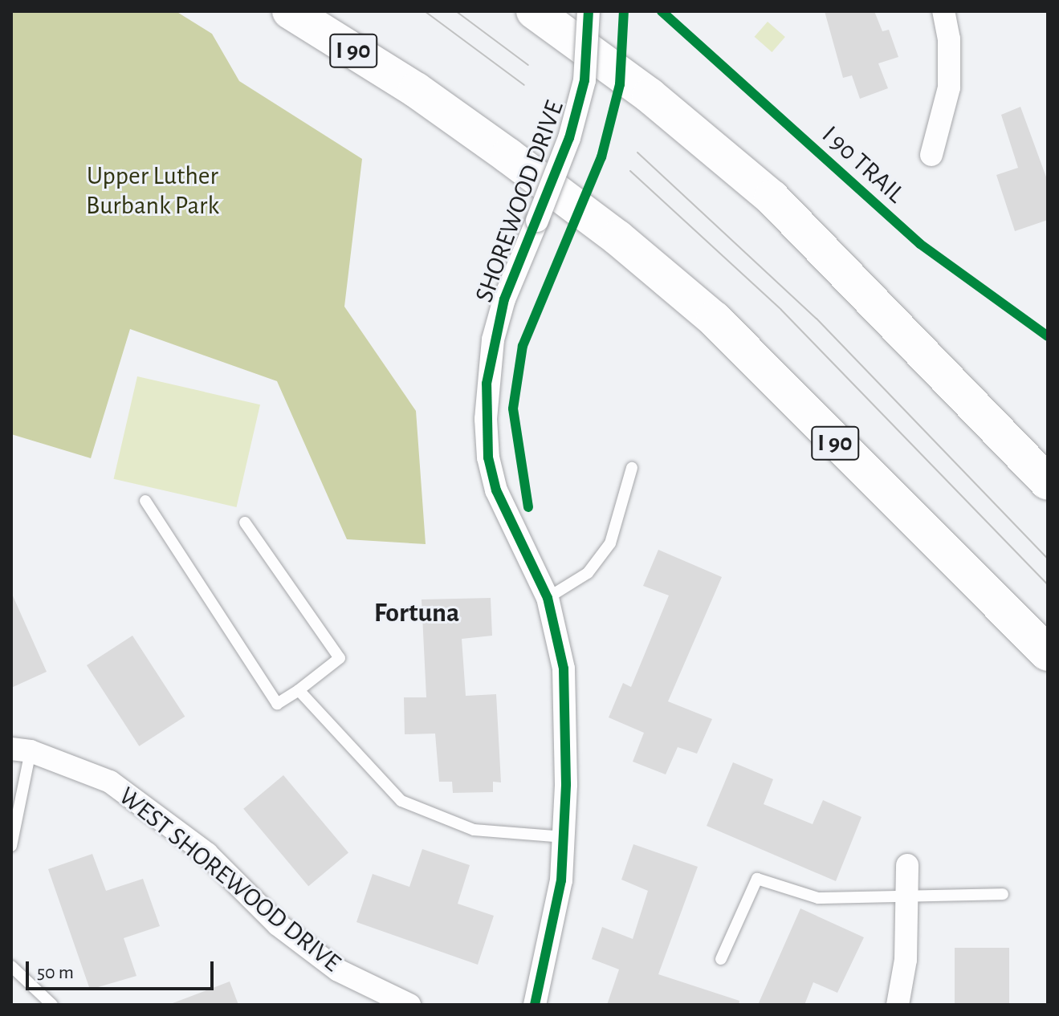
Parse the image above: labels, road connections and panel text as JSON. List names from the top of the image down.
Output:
{
  "streets": {
    "highway": ["I 90"],
    "street": ["SHOREWOOD DRIVE", "WEST SHOREWOOD DRIVE"],
    "cycle path": ["I 90 TRAIL"]
  },
  "districts": ["Fortuna"],
  "parks": ["Upper Luther Burbank Park"],
  "scale_bar": "50 m"
}
